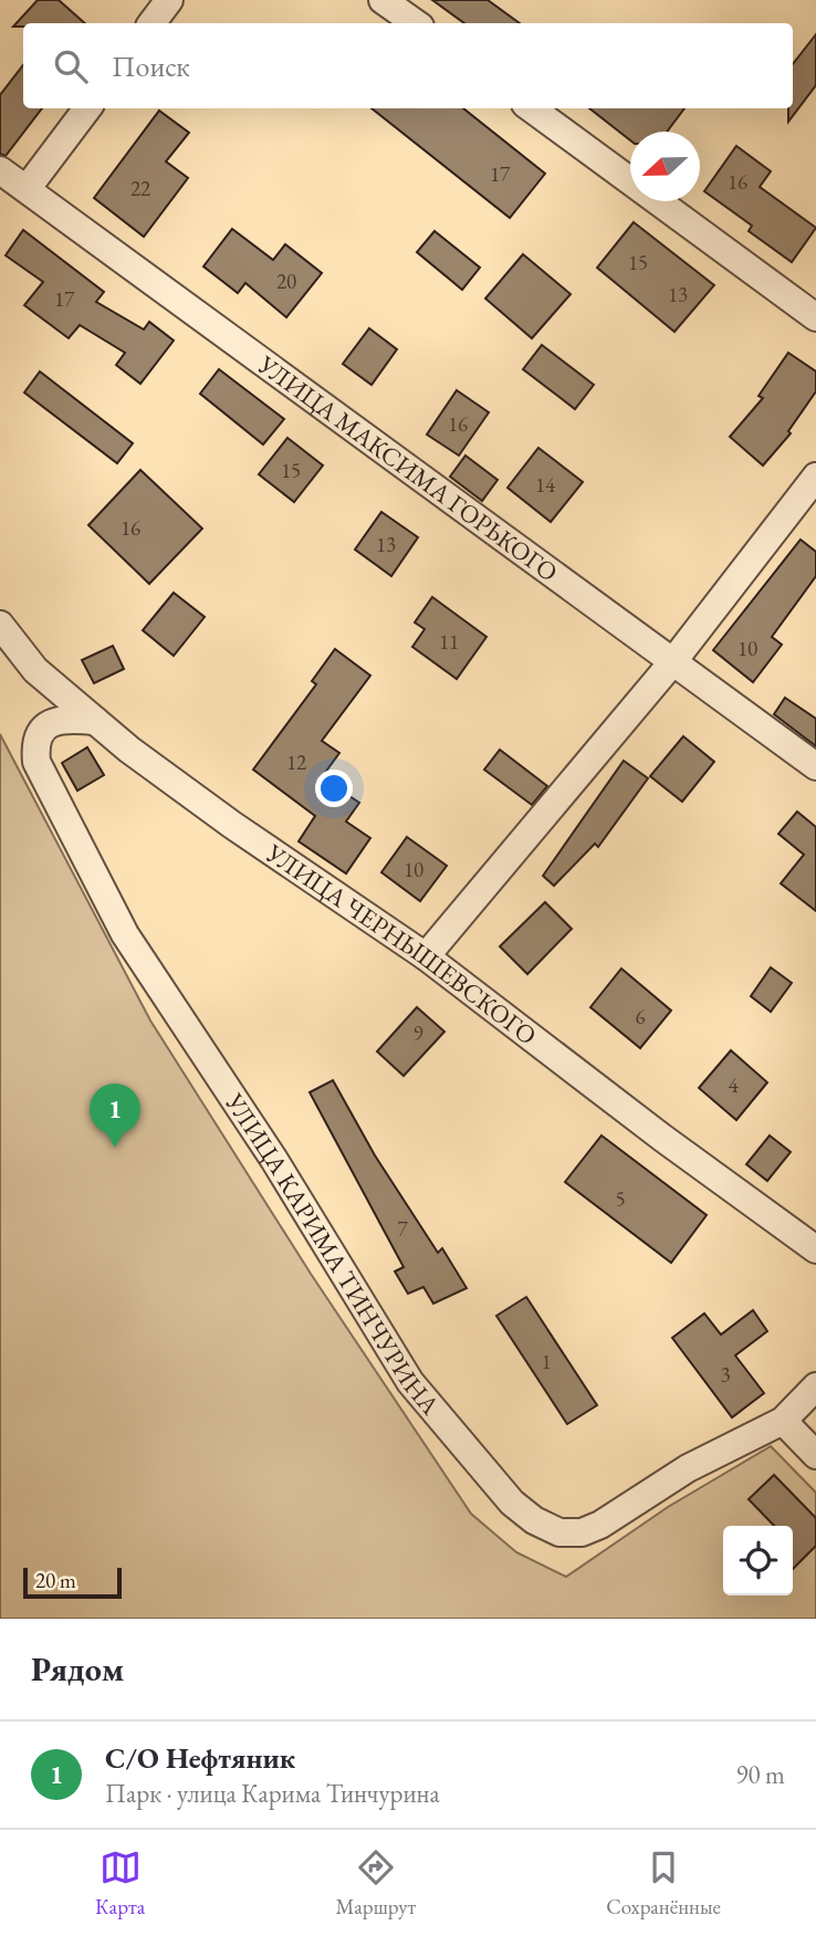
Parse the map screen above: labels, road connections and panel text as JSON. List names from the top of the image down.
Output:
{
  "streets": {
    "street": ["УЛИЦА МАКСИМА ГОРЬКОГО", "УЛИЦА ЧЕРНЫШЕВСКОГО", "УЛИЦА КАРИМА ТИНЧУРИНА"]
  },
  "crossings": [
    ["УЛИЦА ЧЕРНЫШЕВСКОГО", "УЛИЦА КАРИМА ТИНЧУРИНА"]
  ],
  "house_numbers": [
    "17",
    "16",
    "22",
    "15",
    "20",
    "13",
    "17",
    "16",
    "15",
    "14",
    "16",
    "13",
    "11",
    "10",
    "12",
    "10",
    "6",
    "9",
    "4",
    "5",
    "7",
    "1",
    "3"
  ],
  "scale_bar": "20 m",
  "north": "left",
  "page": {
    "search": "Поиск",
    "pins": "1",
    "scale": "20 m",
    "heading": "Рядом",
    "list": [
      {
        "mark": "1",
        "name": "С/О Нефтяник",
        "note": "Парк · улица Карима Тинчурина",
        "value": "90 m"
      }
    ],
    "nav": ["Карта", "Маршрут", "Сохранённые"]
  }
}
